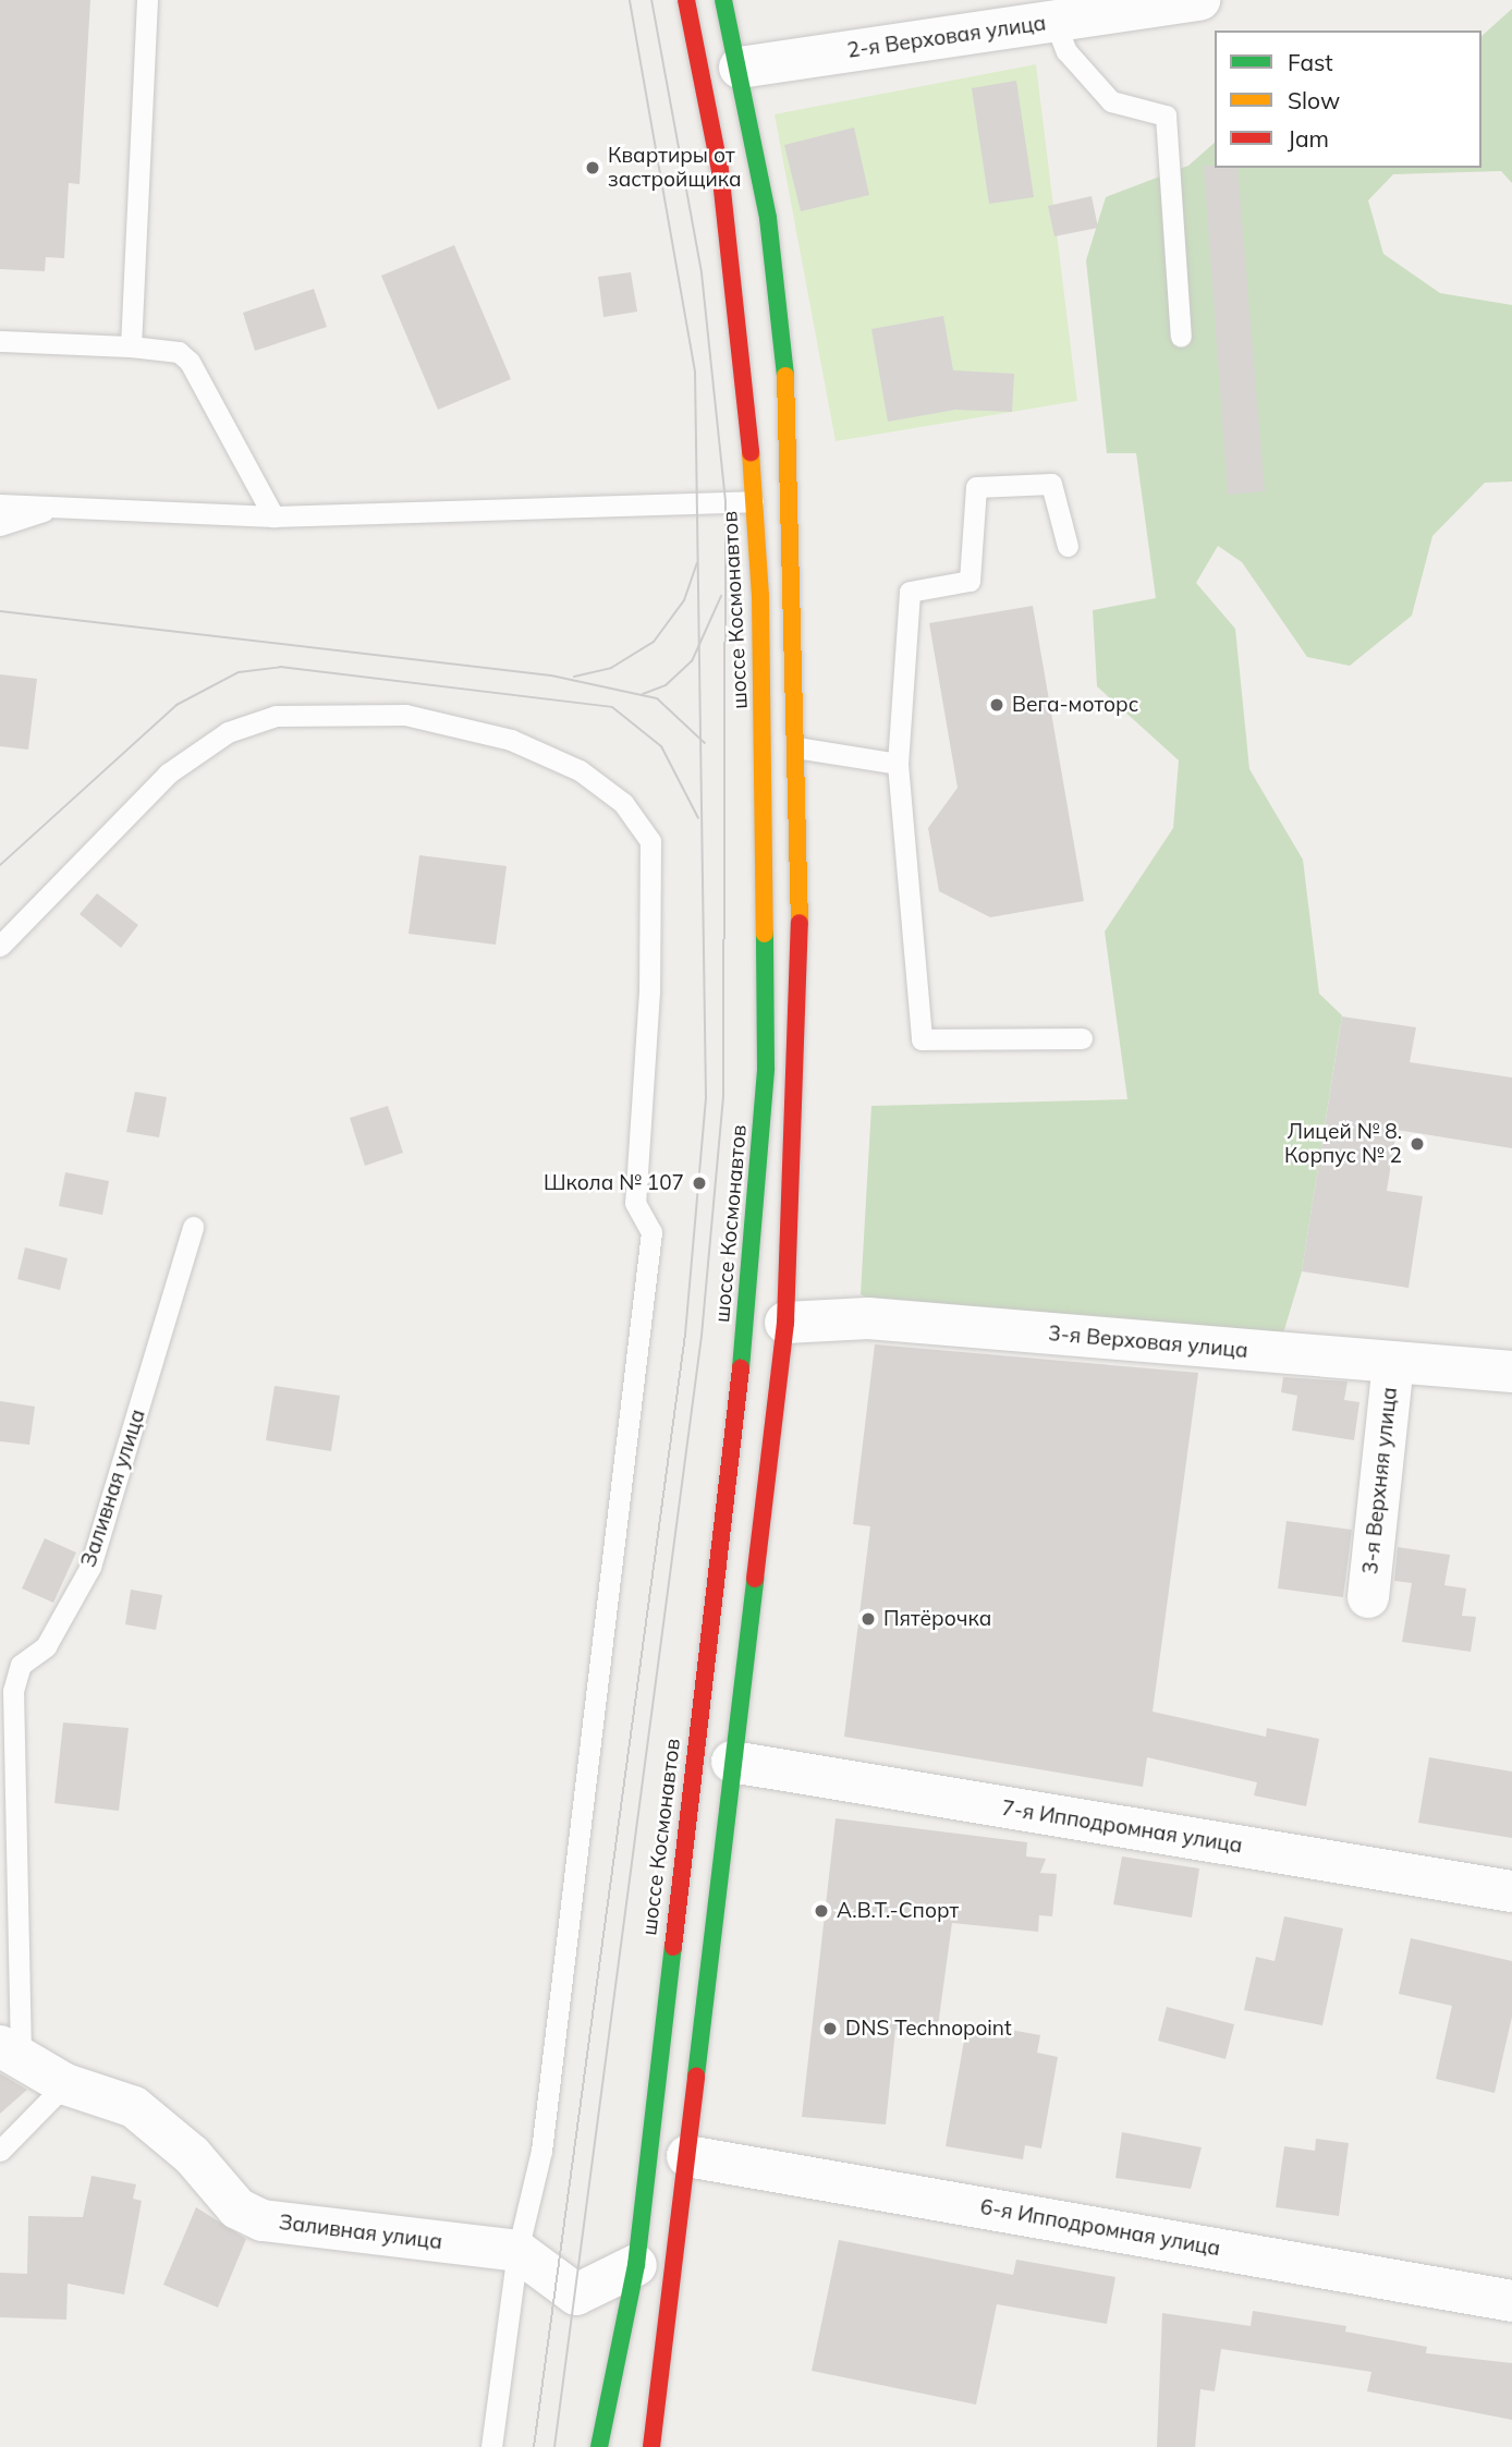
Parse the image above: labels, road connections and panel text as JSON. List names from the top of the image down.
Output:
{
  "streets": {
    "main road": ["шоссе Космонавтов"],
    "street": [
      "2-я Верховая улица",
      "3-я Верховая улица",
      "3-я Верхняя улица",
      "Заливная улица",
      "7-я Ипподромная улица",
      "6-я Ипподромная улица"
    ]
  },
  "crossings": [
    ["шоссе Космонавтов", "Заливная улица"],
    ["3-я Верховая улица", "3-я Верхняя улица"]
  ],
  "places": [
    "Квартиры от застройщика",
    "Вега-моторс",
    "Лицей № 8. Корпус № 2",
    "Школа № 107",
    "Пятёрочка",
    "А.В.Т.-Спорт",
    "DNS Technopoint"
  ],
  "legend": ["Fast", "Slow", "Jam"]
}
